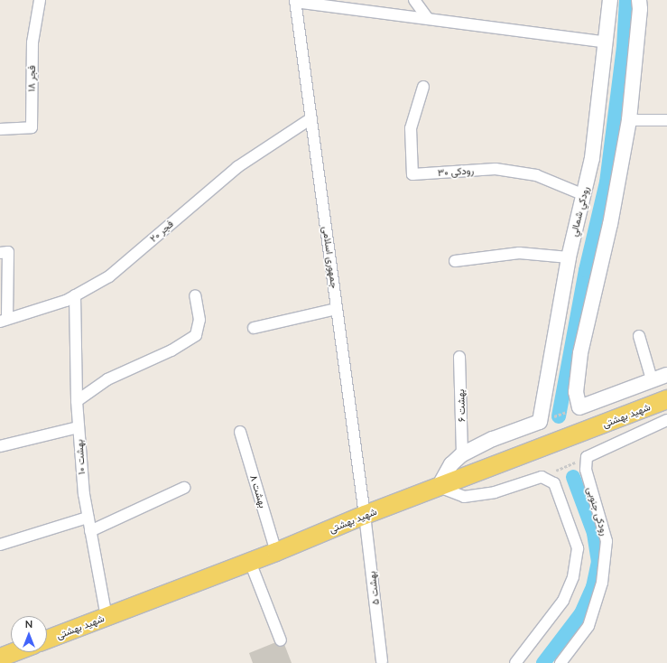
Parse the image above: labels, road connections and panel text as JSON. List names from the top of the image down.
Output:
{
  "streets": {
    "main road": ["شهید بهشتی"],
    "street": [
      "فجر ۱۸",
      "رودکی ۳۰",
      "رودکي شمالي",
      "فجر ۲۰",
      "جمهوری اسلامی",
      "بهشت ۶",
      "بهشت ۱۰",
      "بهشت ۸",
      "رودکی جنوبی",
      "بهشت ۵"
    ]
  },
  "crossings": [
    ["رودکی ۳۰", "رودکي شمالي"],
    ["فجر ۲۰", "جمهوری اسلامی"],
    ["فجر ۲۰", "بهشت ۱۰"],
    ["جمهوری اسلامی", "شهید بهشتی"],
    ["جمهوری اسلامی", "بهشت ۵"],
    ["شهید بهشتی", "بهشت ۱۰"],
    ["شهید بهشتی", "بهشت ۸"],
    ["شهید بهشتی", "بهشت ۵"]
  ],
  "north": "top"
}
